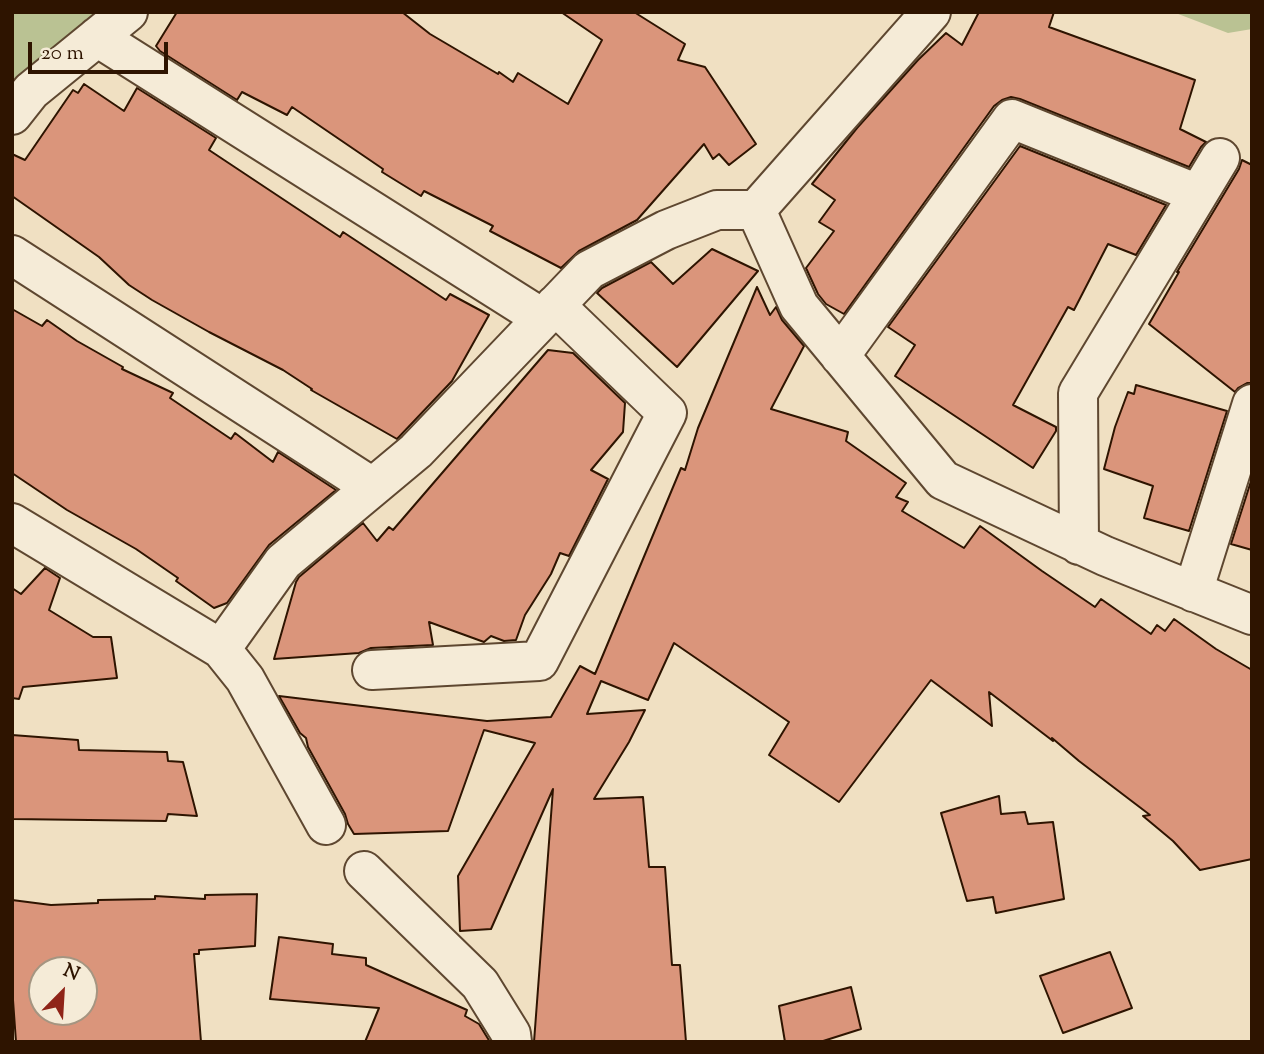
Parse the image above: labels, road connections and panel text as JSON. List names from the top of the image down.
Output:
{
  "scale_bar": "20 m",
  "north": "top right"
}
